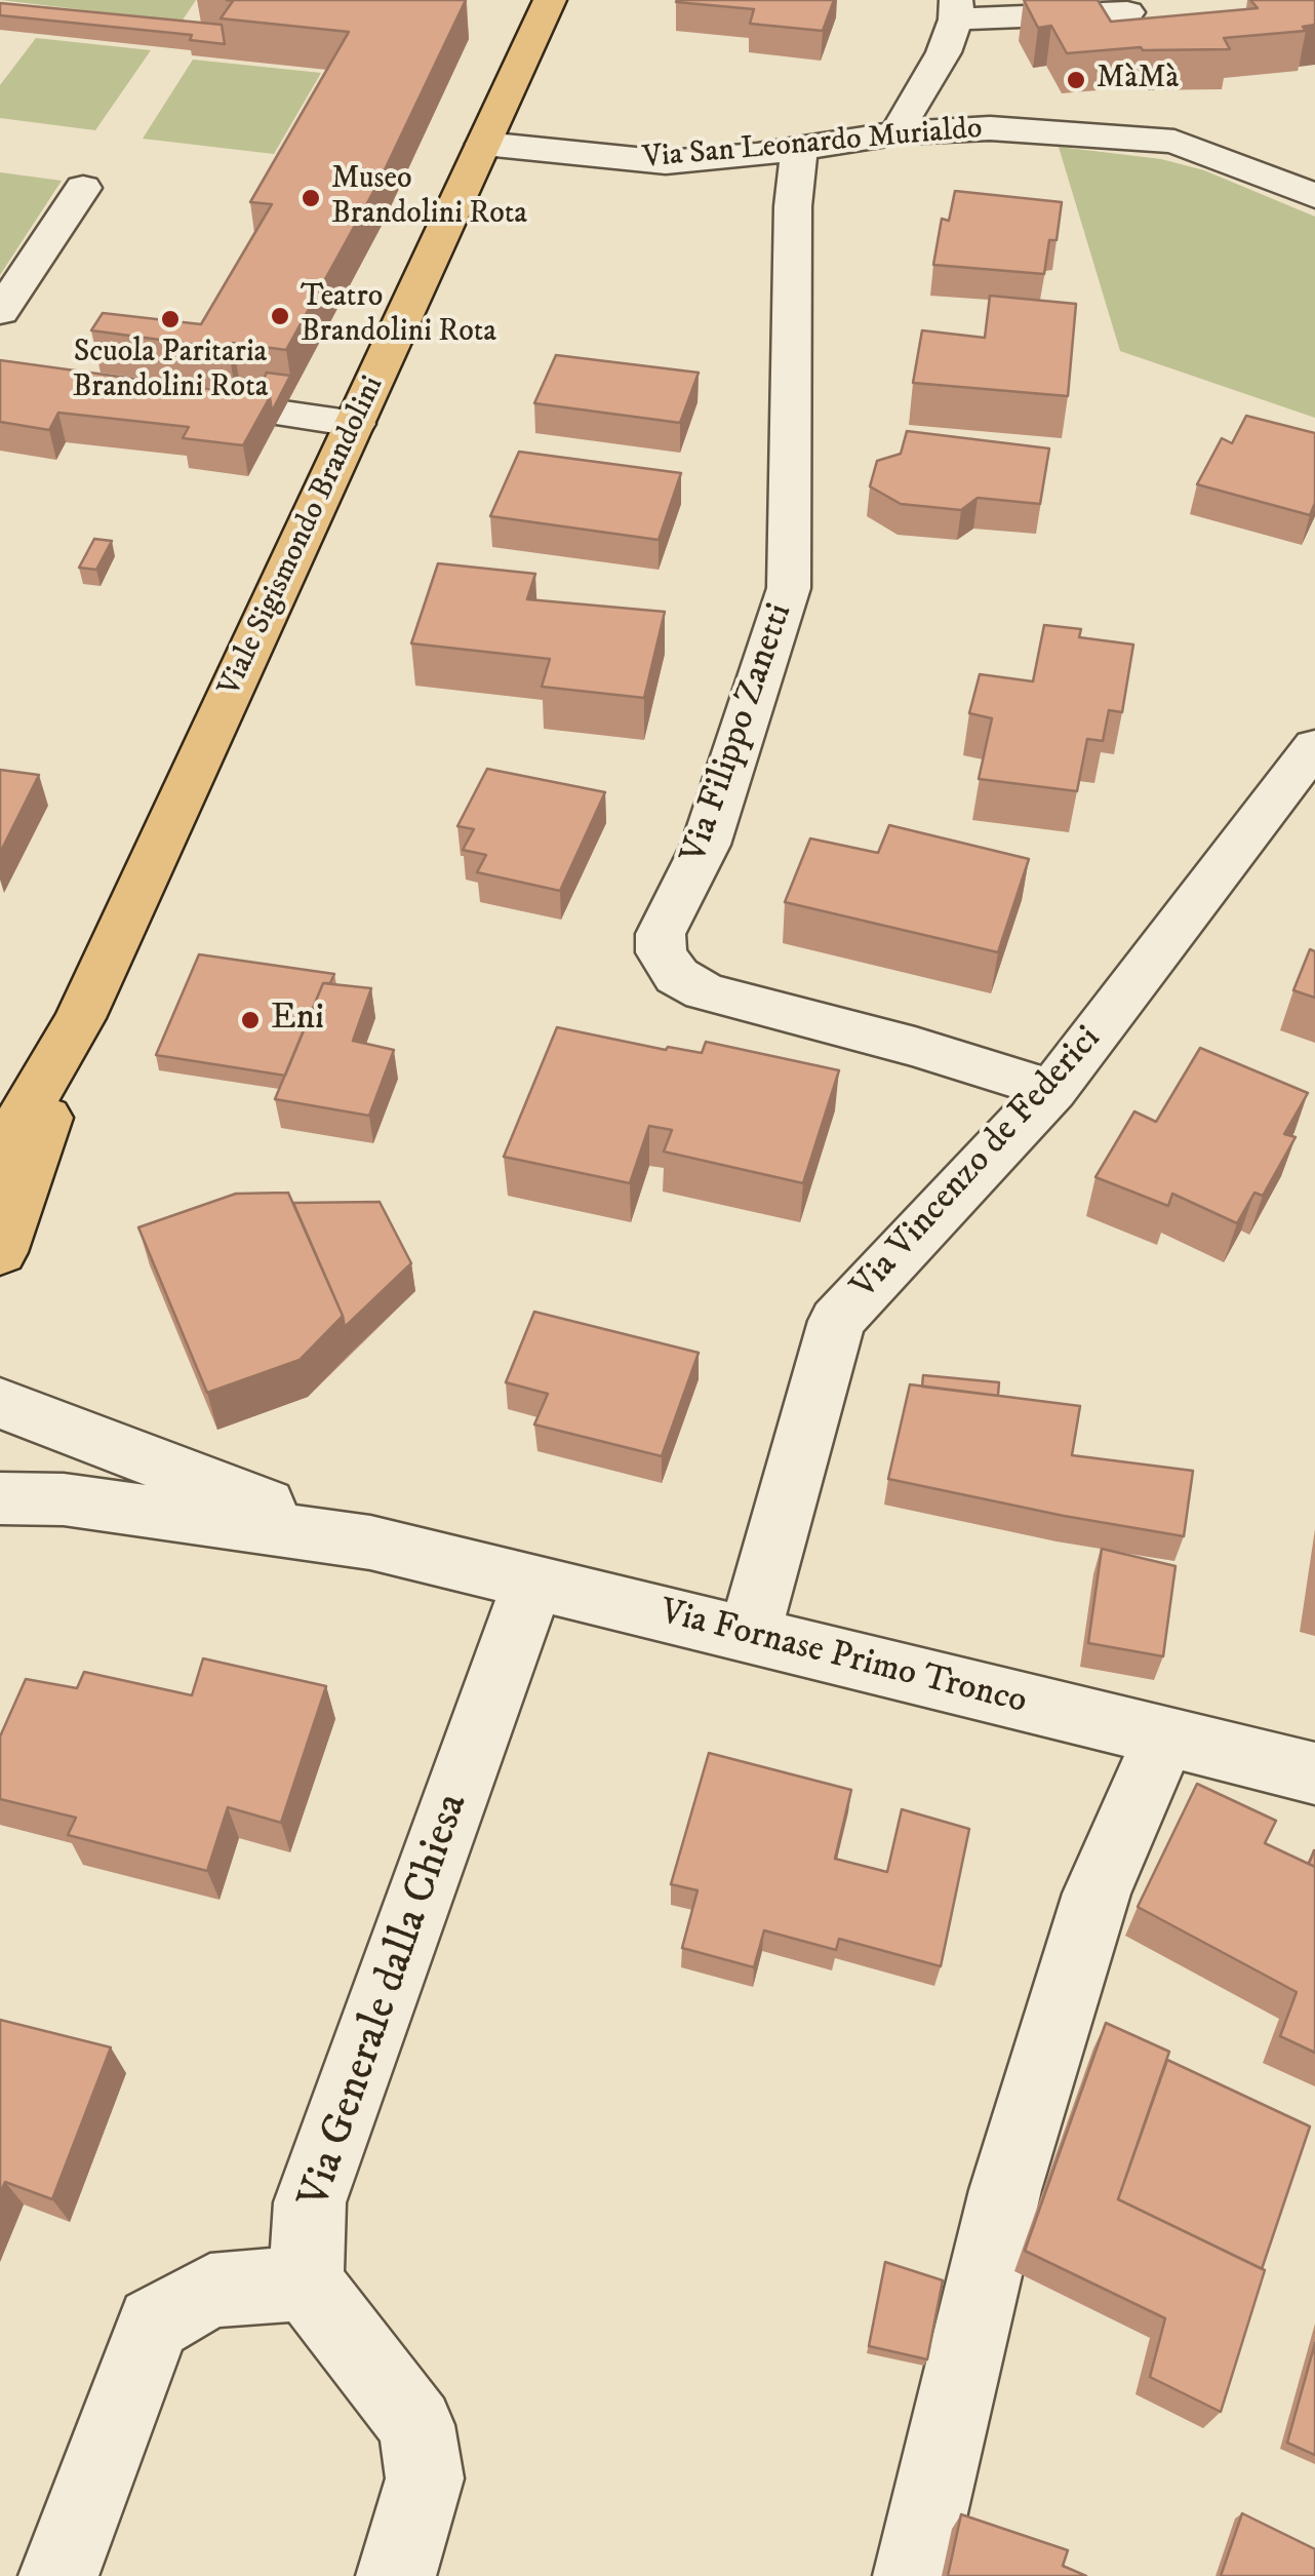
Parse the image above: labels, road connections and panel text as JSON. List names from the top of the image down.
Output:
{
  "streets": {
    "main road": ["Viale Sigismondo Brandolini"],
    "street": [
      "Via San Leonardo Murialdo",
      "Via Filippo Zanetti",
      "Via Vincenzo de Federici",
      "Via Fornase Primo Tronco",
      "Via Generale dalla Chiesa"
    ]
  },
  "crossings": [
    ["Via San Leonardo Murialdo", "Viale Sigismondo Brandolini"],
    ["Via San Leonardo Murialdo", "Via Filippo Zanetti"],
    ["Via Filippo Zanetti", "Via Vincenzo de Federici"],
    ["Via Vincenzo de Federici", "Via Fornase Primo Tronco"],
    ["Via Fornase Primo Tronco", "Via Generale dalla Chiesa"]
  ],
  "places": [
    "MàMà",
    "Museo Brandolini Rota",
    "Teatro Brandolini Rota",
    "Scuola Paritaria Brandolini Rota",
    "Eni"
  ]
}
